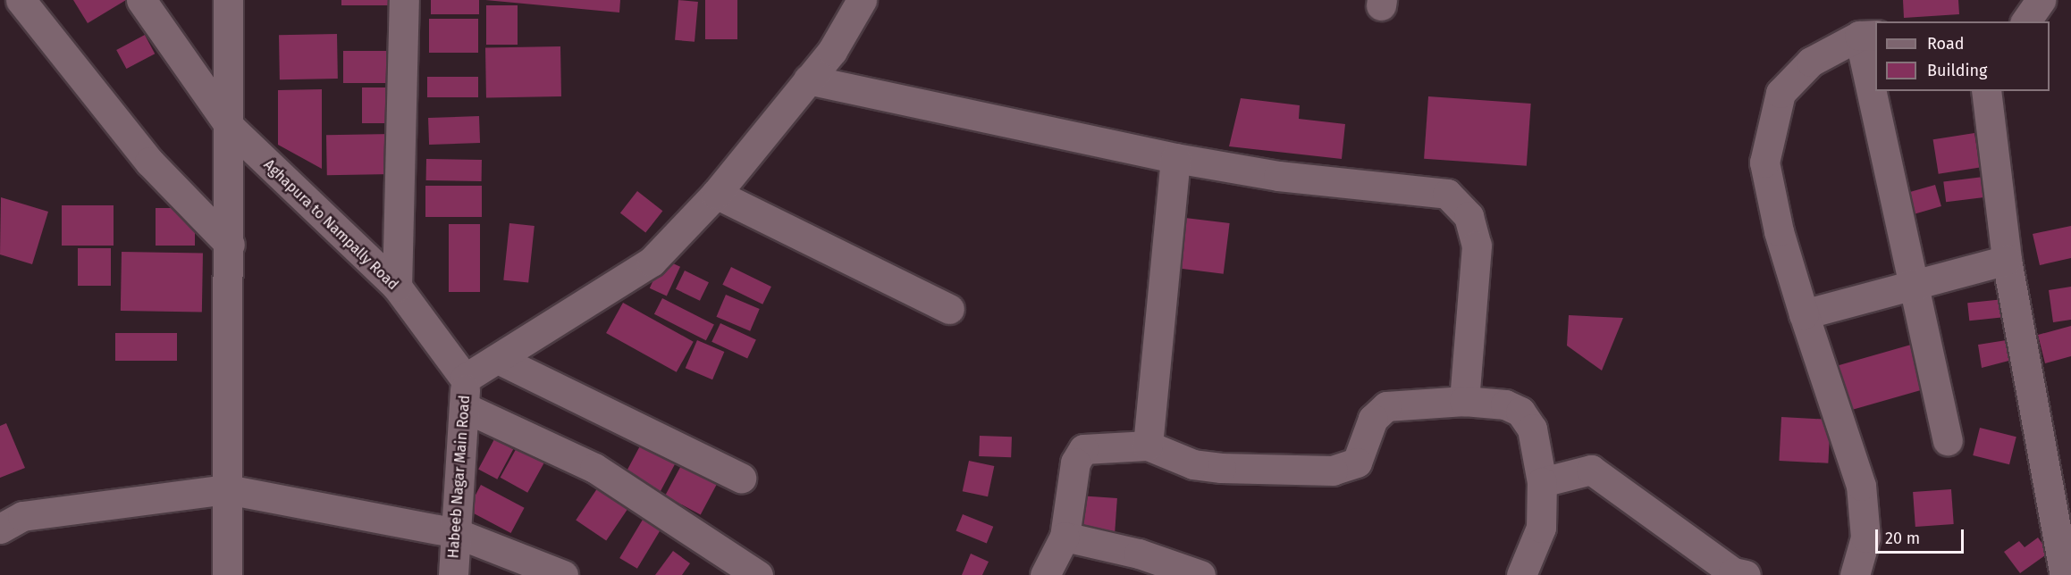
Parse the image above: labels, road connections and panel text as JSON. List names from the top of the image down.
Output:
{
  "streets": {
    "street": ["Aghapura to Nampally Road", "Habeeb Nagar Main Road"]
  },
  "crossings": [
    ["Aghapura to Nampally Road", "Habeeb Nagar Main Road"]
  ],
  "legend": ["Road", "Building"],
  "scale_bar": "20 m"
}
